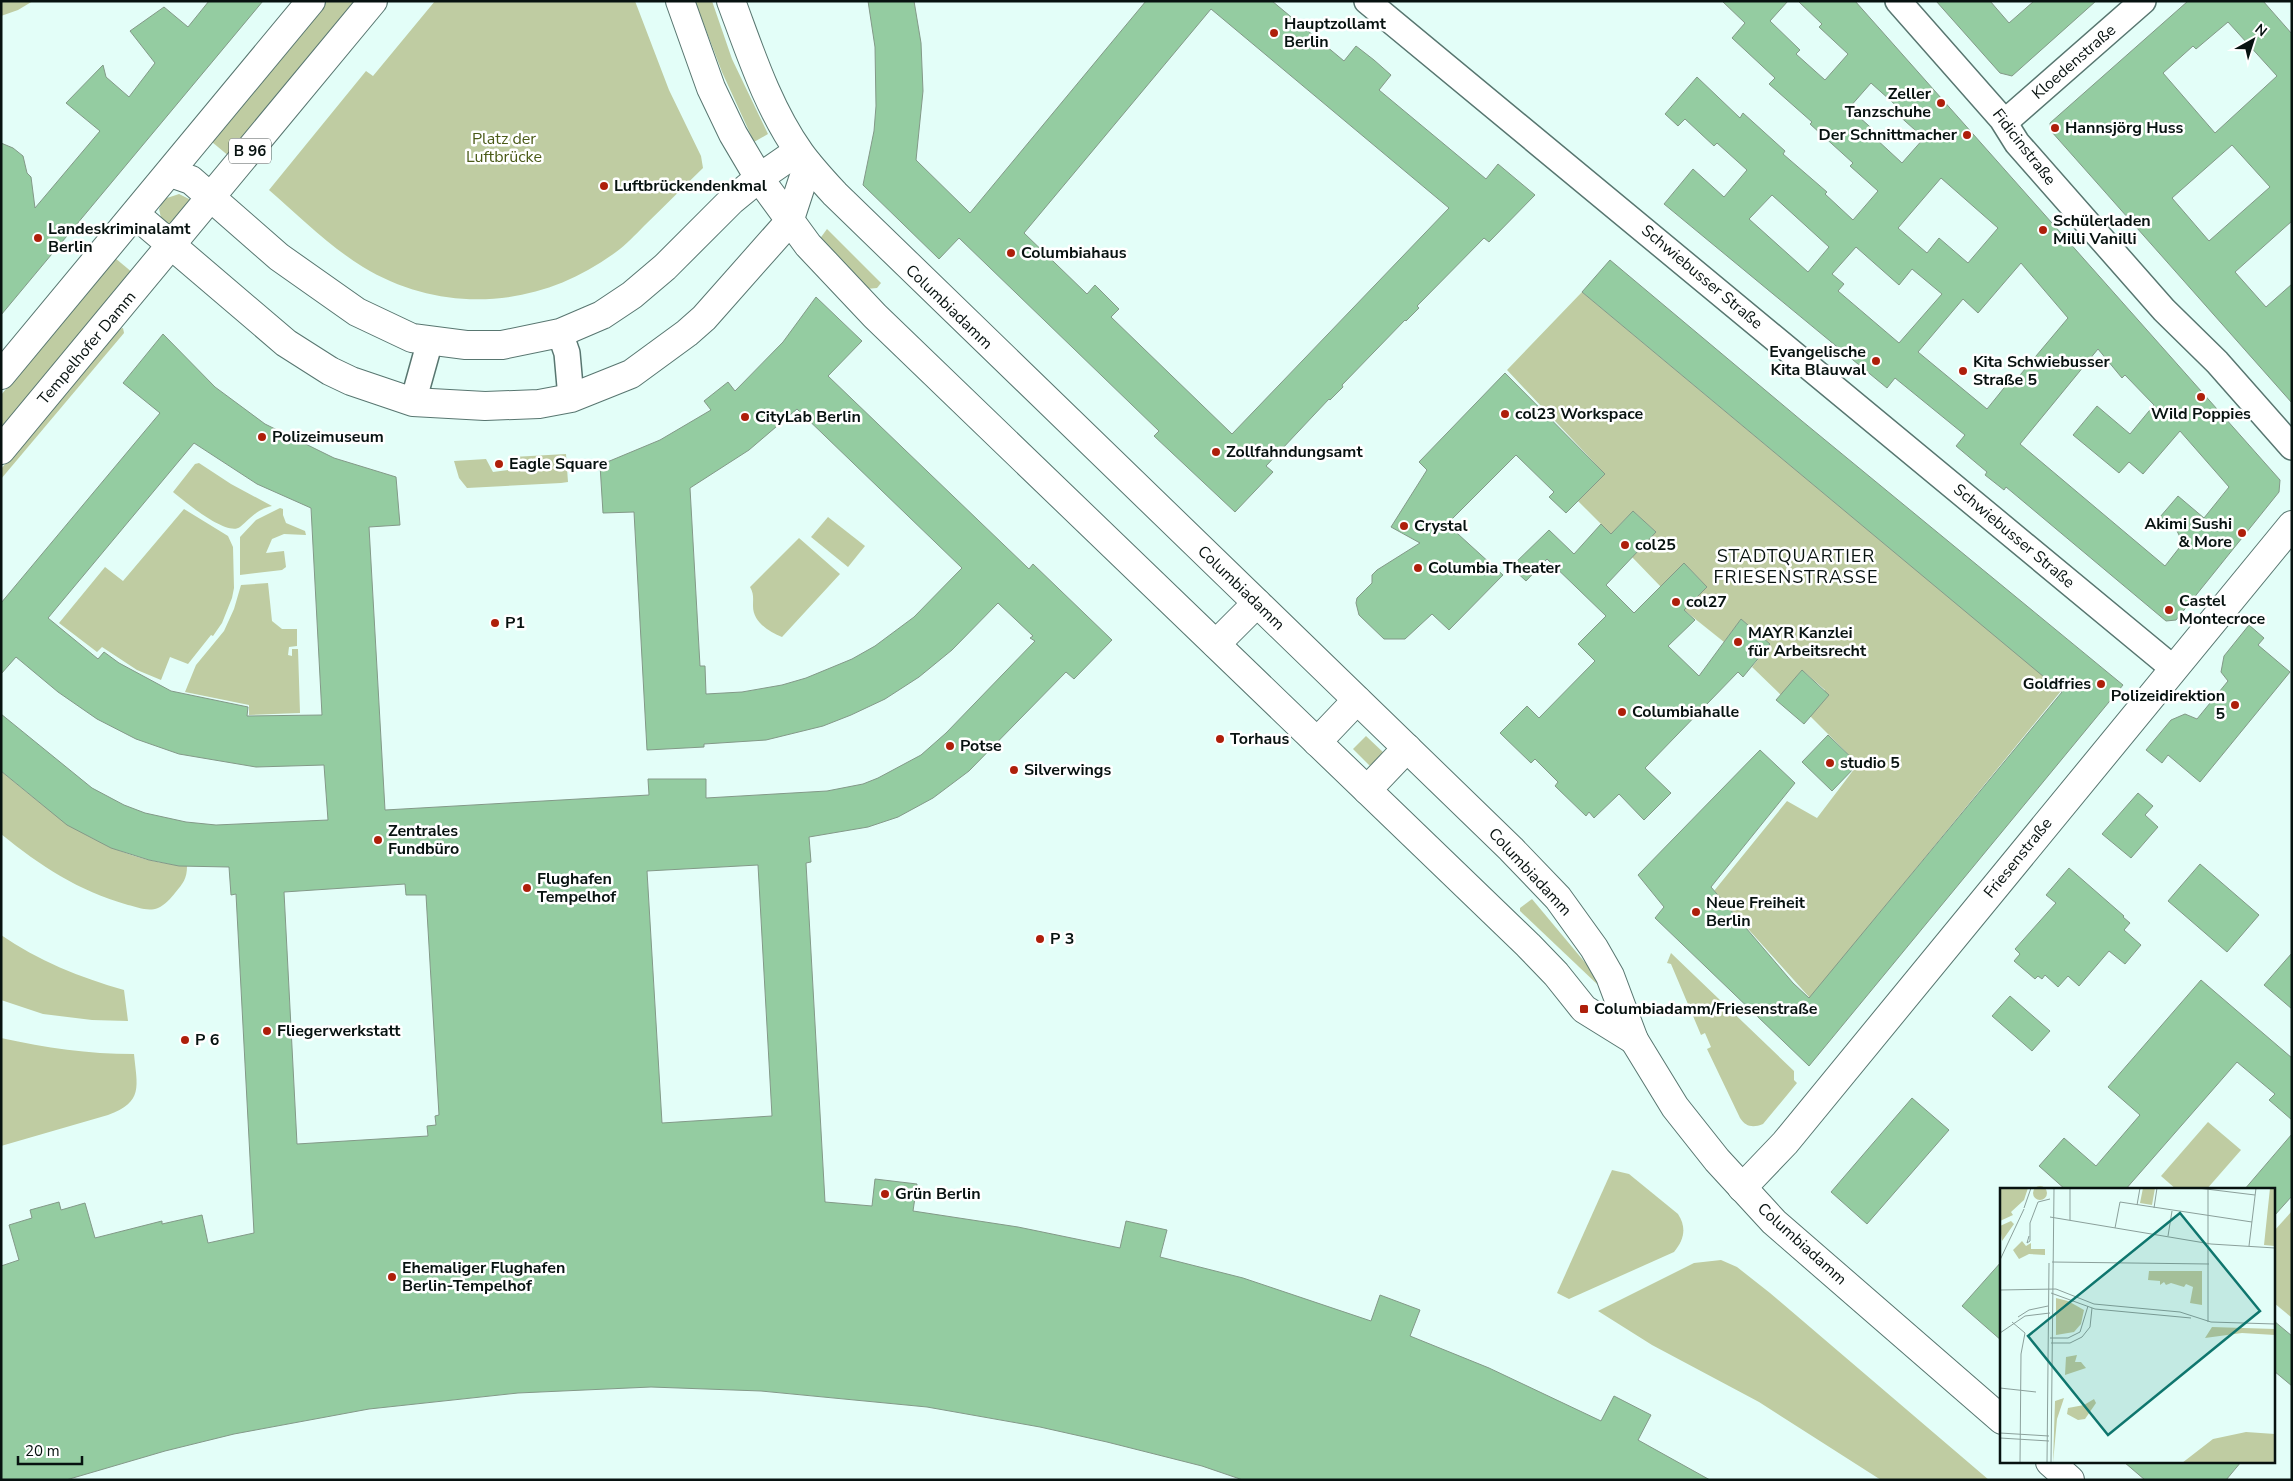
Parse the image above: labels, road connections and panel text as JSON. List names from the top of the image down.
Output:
{
  "streets": {
    "main road": [
      "B 96",
      "Columbiadamm",
      "Tempelhofer Damm",
      "Friesenstraße"
    ],
    "street": ["Kloedenstraße", "Fidicinstraße", "Schwiebusser Straße"]
  },
  "crossings": [
    ["Kloedenstraße", "Fidicinstraße"],
    ["Schwiebusser Straße", "Friesenstraße"],
    ["Columbiadamm", "Friesenstraße"]
  ],
  "districts": ["STADTQUARTIER FRIESENSTRASSE"],
  "parks": ["Platz der Luftbrücke"],
  "places": {
    "other": [
      "Hauptzollamt Berlin",
      "Zeller Tanzschuhe",
      "Hannsjörg Huss",
      "Der Schnittmacher",
      "Luftbrückendenkmal",
      "Schülerladen Milli Vanilli",
      "Landeskriminalamt Berlin",
      "Columbiahaus",
      "Evangelische Kita Blauwal",
      "Kita Schwiebusser Straße 5",
      "Wild Poppies",
      "col23 Workspace",
      "CityLab Berlin",
      "Polizeimuseum",
      "Zollfahndungsamt",
      "Eagle Square",
      "Crystal",
      "Akimi Sushi & More",
      "col25",
      "Columbia Theater",
      "col27",
      "Castel Montecroce",
      "P1",
      "MAYR Kanzlei für Arbeitsrecht",
      "Goldfries",
      "Polizeidirektion 5",
      "Columbiahalle",
      "Torhaus",
      "Potse",
      "studio 5",
      "Silverwings",
      "Zentrales Fundbüro",
      "Flughafen Tempelhof",
      "Neue Freiheit Berlin",
      "P 3",
      "Fliegerwerkstatt",
      "P 6",
      "Grün Berlin",
      "Ehemaliger Flughafen Berlin-Tempelhof"
    ],
    "transit": ["Columbiadamm/Friesenstraße"]
  },
  "scale_bar": "20 m",
  "north": "top right"
}
